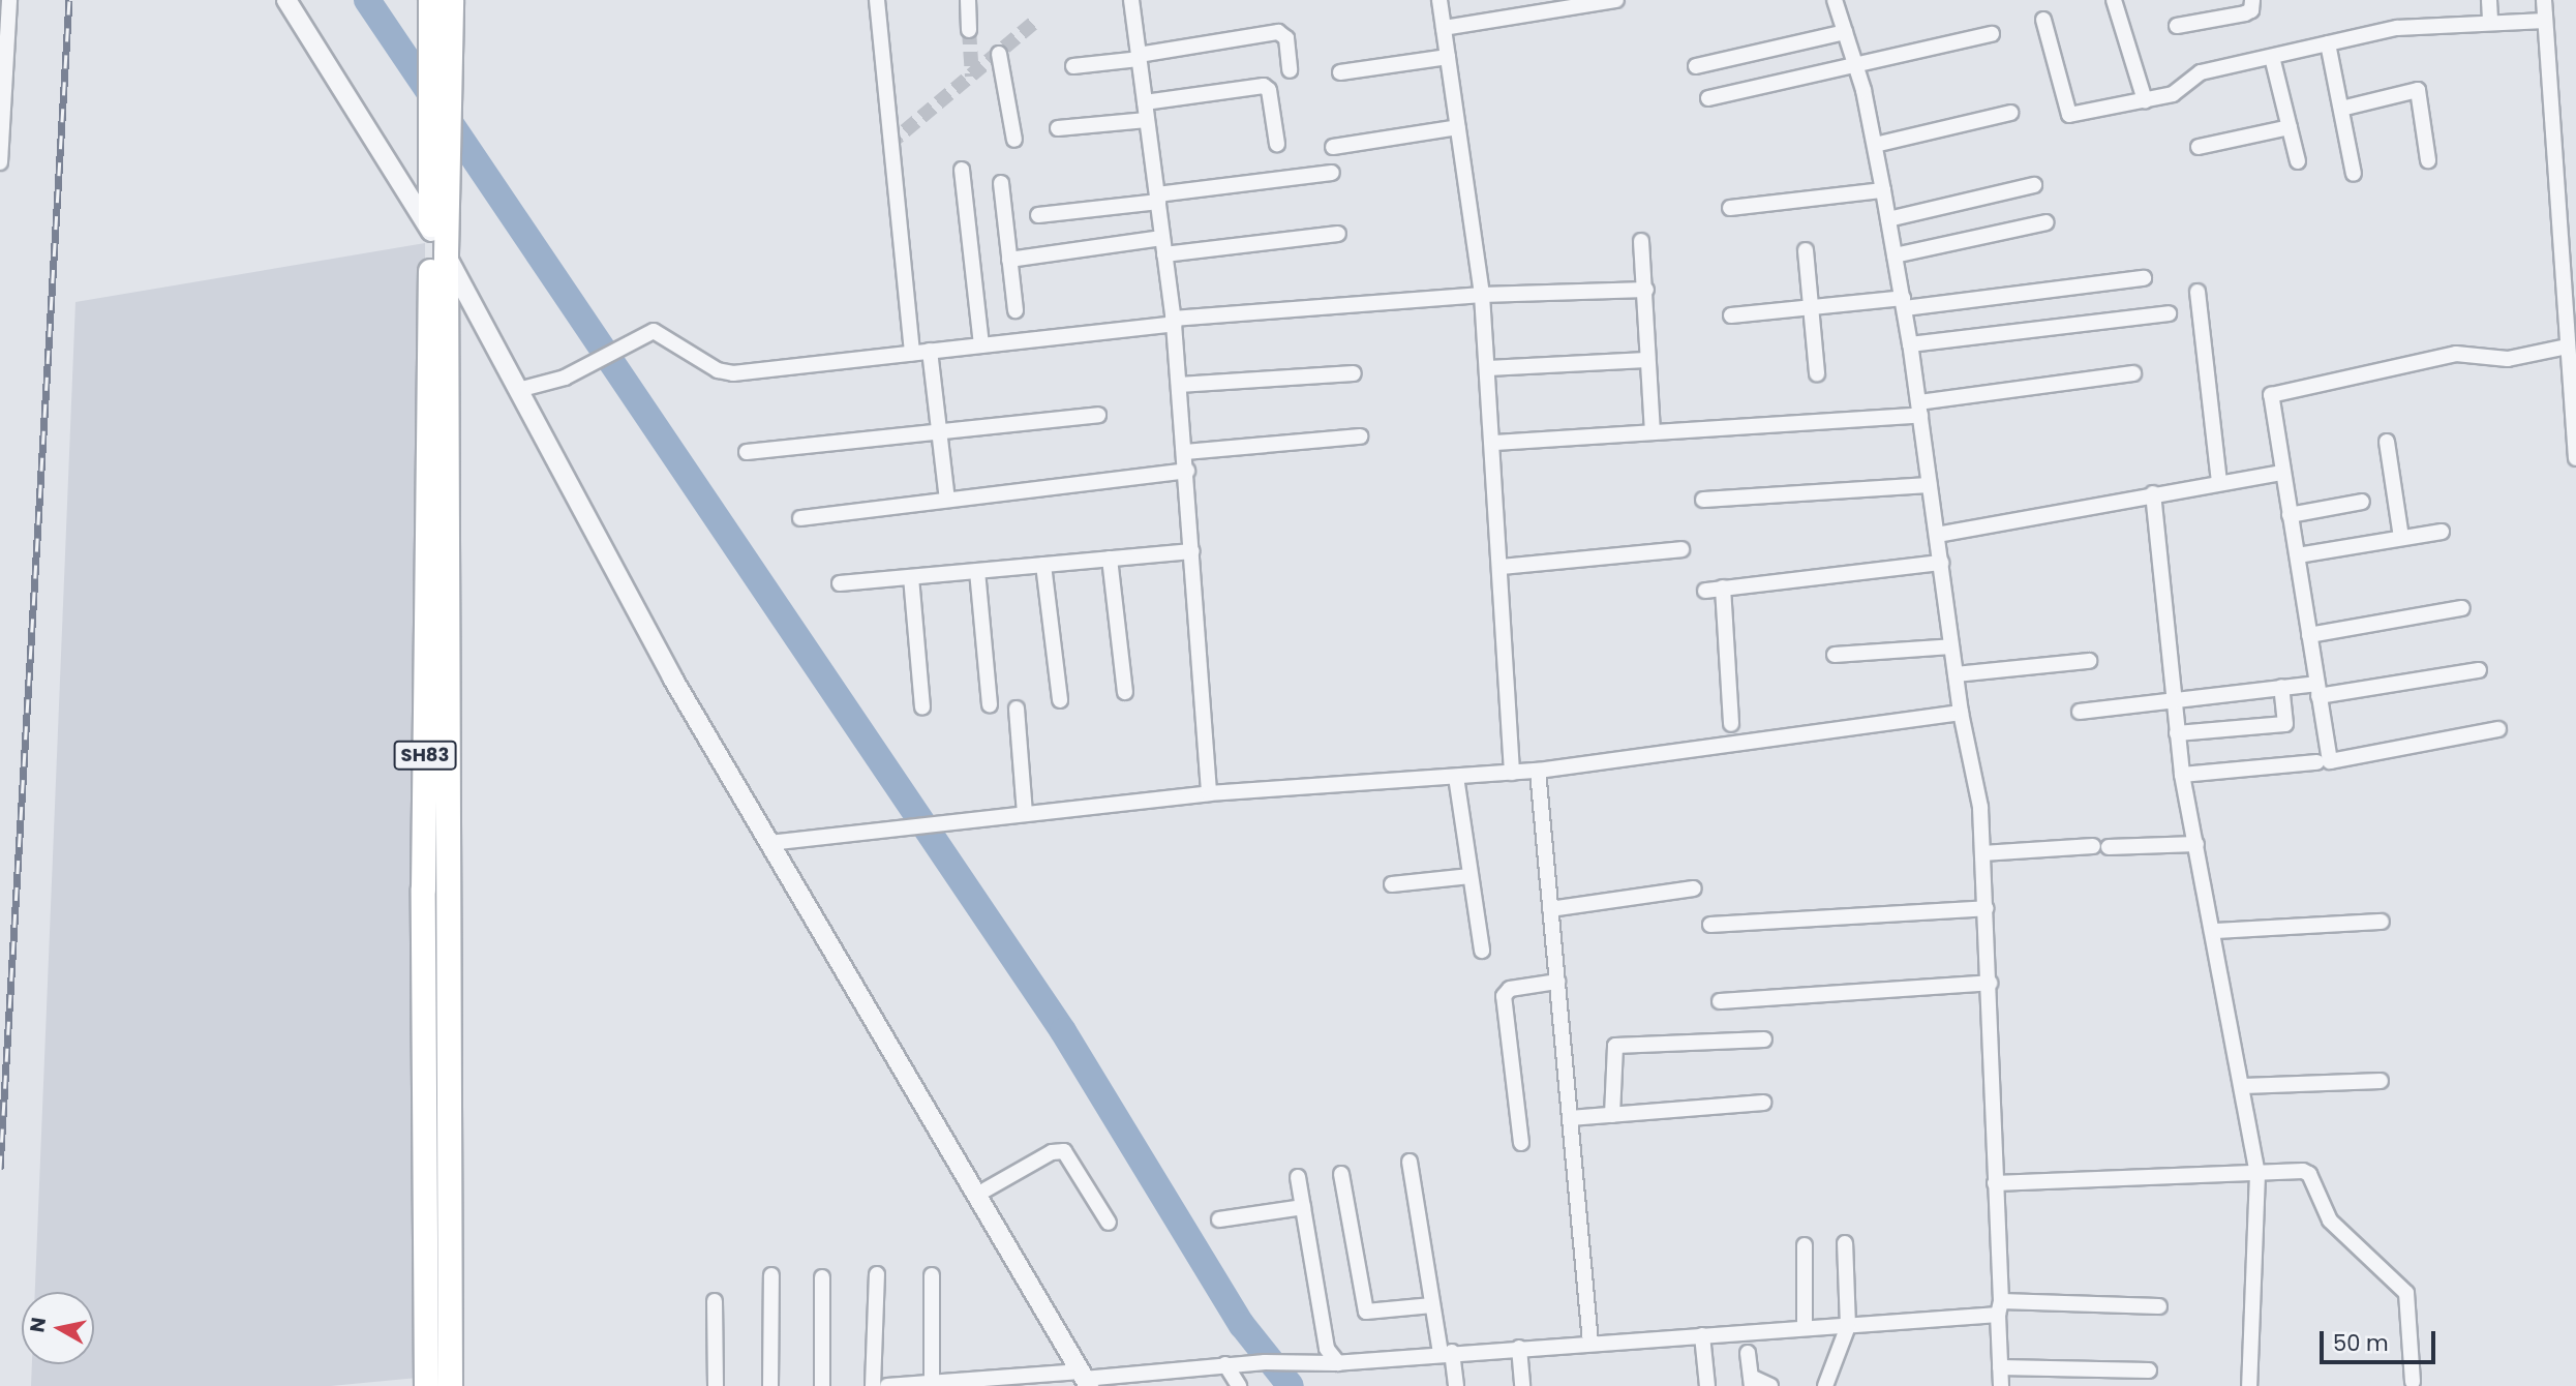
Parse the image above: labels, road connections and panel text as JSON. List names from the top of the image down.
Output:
{
  "streets": {
    "main road": ["SH83"]
  },
  "scale_bar": "50 m",
  "north": "left"
}
